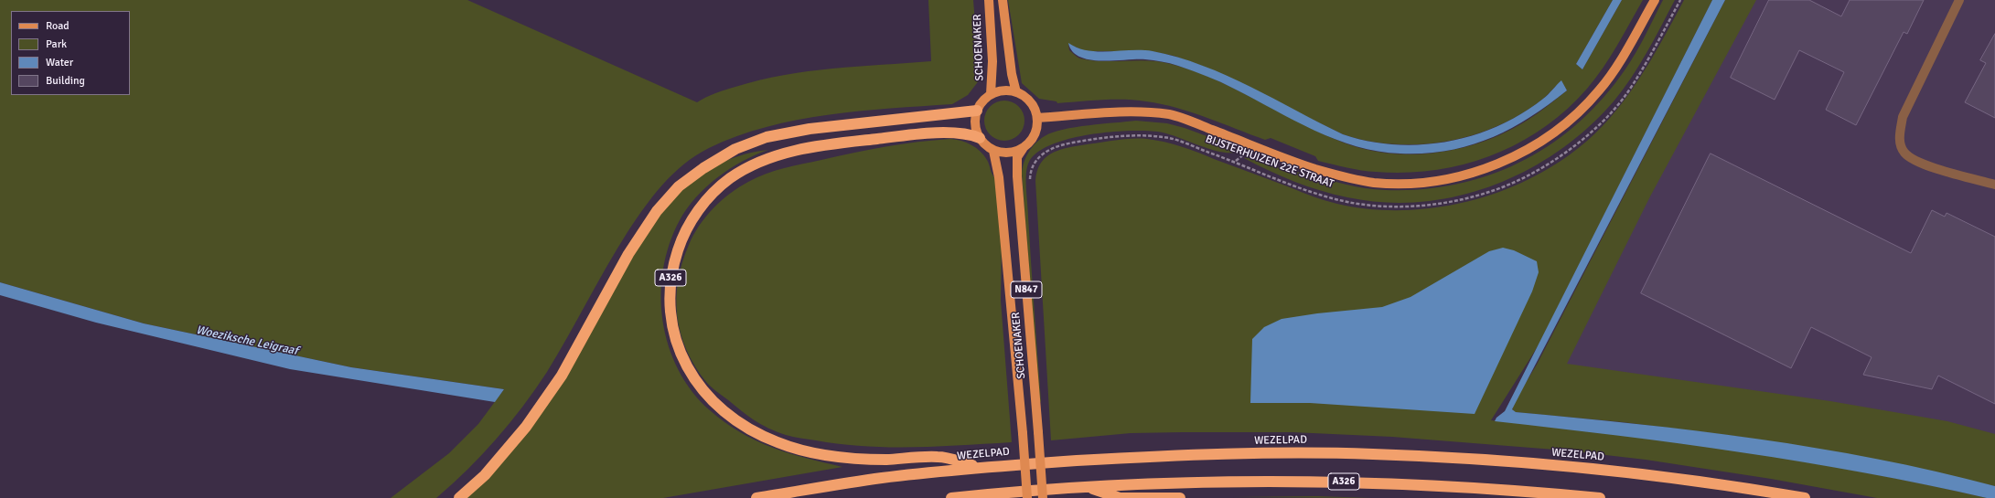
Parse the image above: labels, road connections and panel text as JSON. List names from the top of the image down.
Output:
{
  "streets": {
    "highway": ["A326", "WEZELPAD"],
    "main road": ["SCHOENAKER", "BIJSTERHUIZEN 22E STRAAT", "N847"]
  },
  "crossings": [
    ["SCHOENAKER", "BIJSTERHUIZEN 22E STRAAT"],
    ["SCHOENAKER", "A326"],
    ["SCHOENAKER", "N847"],
    ["BIJSTERHUIZEN 22E STRAAT", "A326"],
    ["BIJSTERHUIZEN 22E STRAAT", "N847"],
    ["A326", "N847"],
    ["A326", "WEZELPAD"]
  ],
  "water": ["Woeziksche Leigraaf"],
  "legend": [
    "Road",
    "Park",
    "Water",
    "Building"
  ]
}
